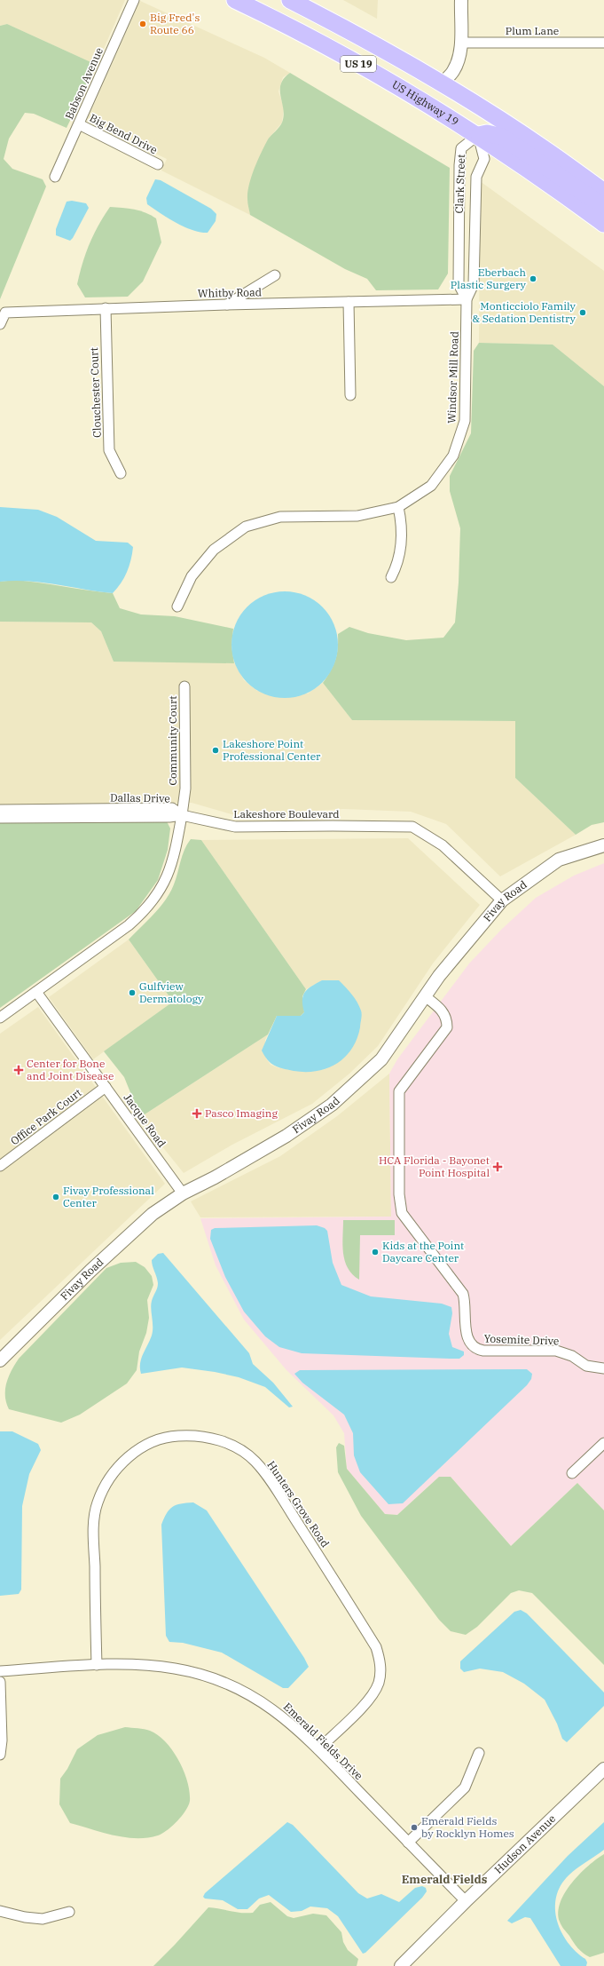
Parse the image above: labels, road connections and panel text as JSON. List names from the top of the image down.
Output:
{
  "streets": {
    "highway": ["US 19", "US Highway 19"],
    "street": [
      "Plum Lane",
      "Babson Avenue",
      "Big Bend Drive",
      "Clark Street",
      "Whitby Road",
      "Windsor Mill Road",
      "Clouchester Court",
      "Community Court",
      "Dallas Drive",
      "Lakeshore Boulevard",
      "Fivay Road",
      "Office Park Court",
      "Jacque Road",
      "Yosemite Drive",
      "Hunters Grove Road",
      "Emerald Fields Drive",
      "Hudson Avenue"
    ]
  },
  "crossings": [
    ["Babson Avenue", "Big Bend Drive"],
    ["US Highway 19", "Clark Street"],
    ["Clark Street", "Whitby Road"],
    ["Clark Street", "Windsor Mill Road"],
    ["Whitby Road", "Windsor Mill Road"],
    ["Whitby Road", "Clouchester Court"],
    ["Community Court", "Dallas Drive"],
    ["Community Court", "Lakeshore Boulevard"],
    ["Dallas Drive", "Lakeshore Boulevard"],
    ["Lakeshore Boulevard", "Fivay Road"],
    ["Fivay Road", "Jacque Road"],
    ["Fivay Road", "Yosemite Drive"],
    ["Office Park Court", "Jacque Road"],
    ["Hunters Grove Road", "Emerald Fields Drive"],
    ["Emerald Fields Drive", "Hudson Avenue"]
  ],
  "districts": ["Emerald Fields"],
  "places": {
    "other": [
      "Big Fred's Route 66",
      "Eberbach Plastic Surgery",
      "Monticciolo Family & Sedation Dentistry",
      "Lakeshore Point Professional Center",
      "Gulfview Dermatology",
      "Fivay Professional Center",
      "Kids at the Point Daycare Center",
      "Emerald Fields by Rocklyn Homes"
    ],
    "health": ["Center for Bone and Joint Disease", "Pasco Imaging", "HCA Florida - Bayonet Point Hospital"]
  }
}
